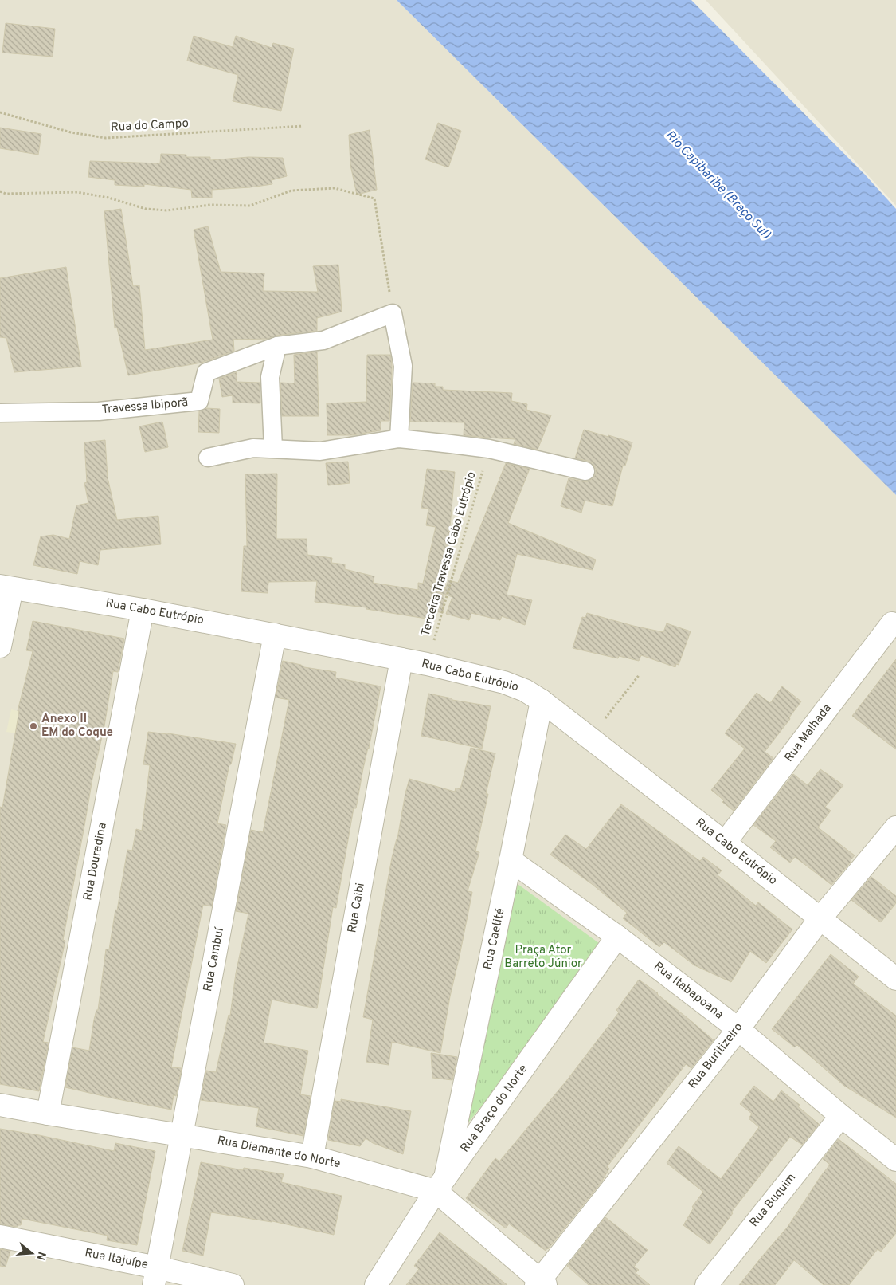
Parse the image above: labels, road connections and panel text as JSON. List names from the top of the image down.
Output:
{
  "streets": {
    "street": [
      "Travessa Ibiporã",
      "Rua Cabo Eutrópio",
      "Rua Malhada",
      "Rua Douradina",
      "Rua Caibi",
      "Rua Caetité",
      "Rua Cambuí",
      "Rua Itabapoana",
      "Rua Buritizeiro",
      "Rua Braço do Norte",
      "Rua Diamante do Norte",
      "Rua Buquim",
      "Rua Itajuípe"
    ],
    "path": ["Rua do Campo", "Terceira Travessa Cabo Eutrópio"]
  },
  "crossings": [
    ["Terceira Travessa Cabo Eutrópio", "Rua Cabo Eutrópio"],
    ["Rua Cabo Eutrópio", "Rua Malhada"],
    ["Rua Cabo Eutrópio", "Rua Douradina"],
    ["Rua Cabo Eutrópio", "Rua Caibi"],
    ["Rua Cabo Eutrópio", "Rua Caetité"],
    ["Rua Cabo Eutrópio", "Rua Cambuí"],
    ["Rua Cabo Eutrópio", "Rua Buritizeiro"],
    ["Rua Douradina", "Rua Diamante do Norte"],
    ["Rua Caibi", "Rua Diamante do Norte"],
    ["Rua Caetité", "Rua Itabapoana"],
    ["Rua Caetité", "Rua Braço do Norte"],
    ["Rua Caetité", "Rua Diamante do Norte"],
    ["Rua Cambuí", "Rua Diamante do Norte"],
    ["Rua Cambuí", "Rua Itajuípe"],
    ["Rua Itabapoana", "Rua Buritizeiro"],
    ["Rua Itabapoana", "Rua Braço do Norte"],
    ["Rua Itabapoana", "Rua Buquim"],
    ["Rua Buritizeiro", "Rua Diamante do Norte"],
    ["Rua Braço do Norte", "Rua Diamante do Norte"]
  ],
  "water": ["Rio Capibaribe (Braço Sul)"],
  "parks": ["Praça Ator Barreto Júnior"],
  "places": ["Anexo II EM do Coque"],
  "north": "right"
}
